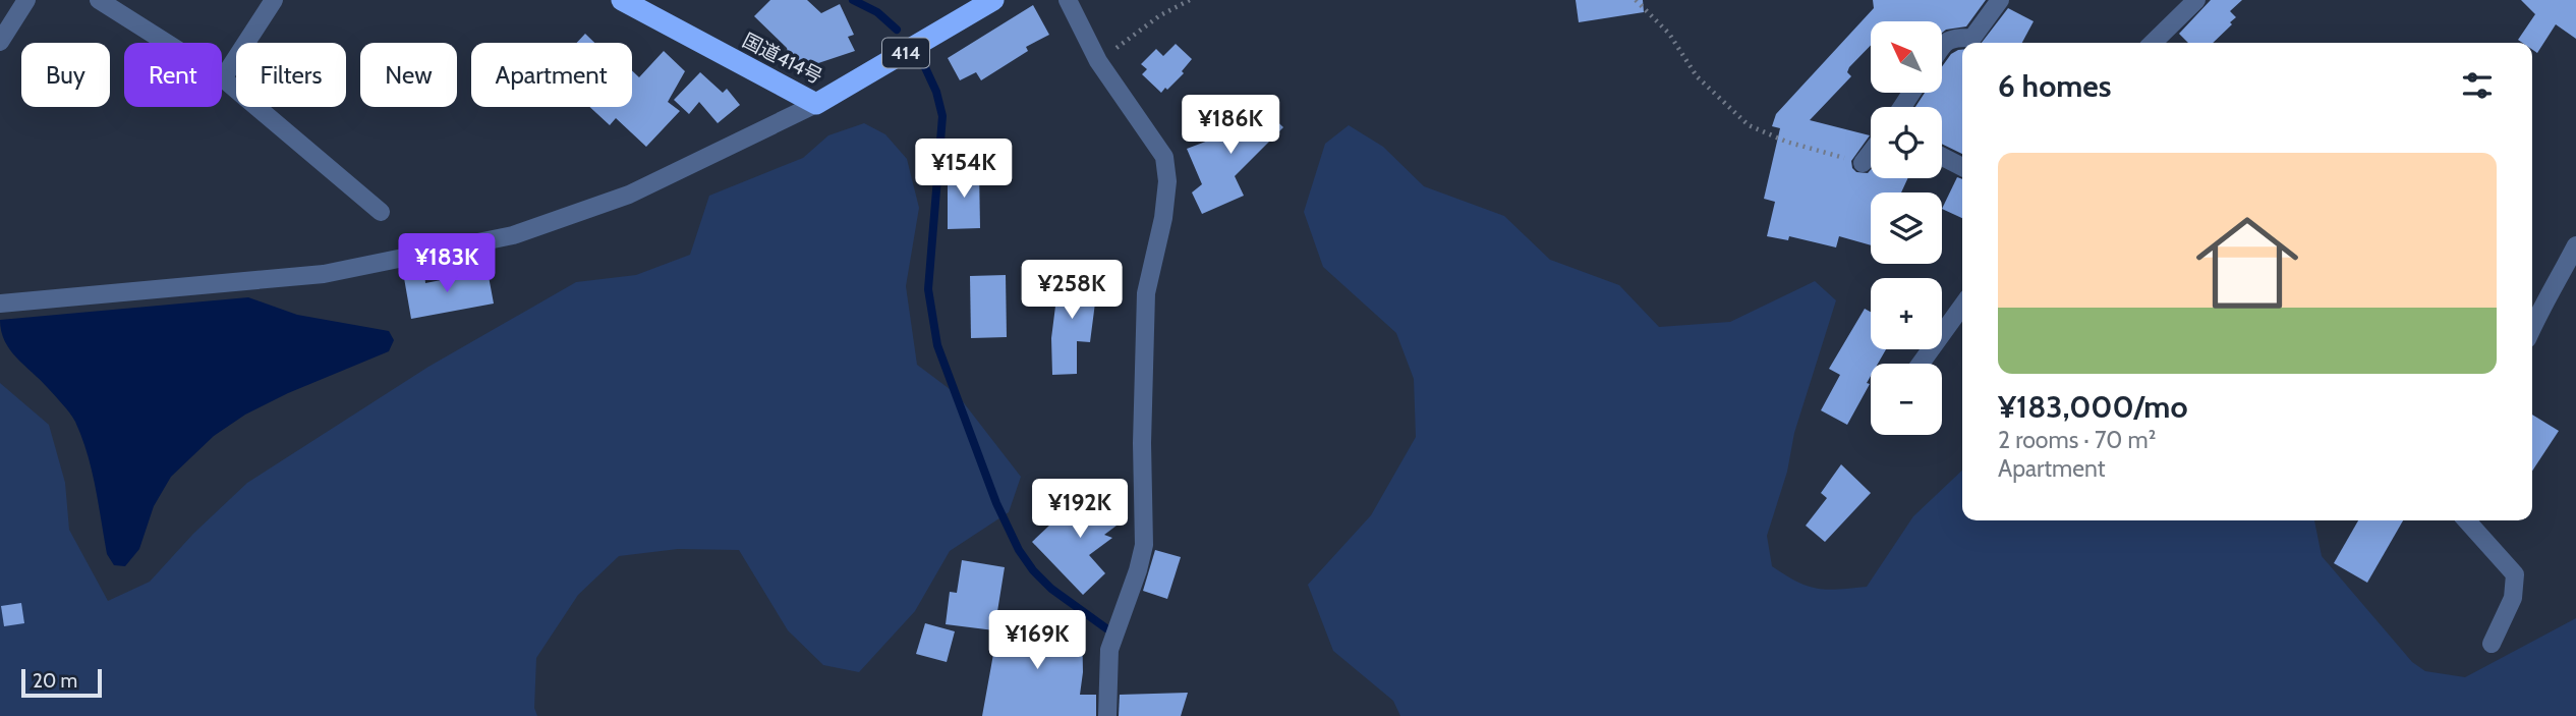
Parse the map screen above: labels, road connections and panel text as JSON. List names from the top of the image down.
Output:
{
  "streets": {
    "highway": ["414", "国道414号"]
  },
  "scale_bar": "20 m",
  "north": "top left",
  "page": {
    "map_buttons": ["+", "−"],
    "chip": [
      "Buy",
      "Rent",
      "Filters",
      "New",
      "Apartment"
    ],
    "heading": "6 homes",
    "price": [
      "¥186K",
      "¥154K",
      "¥183K",
      "¥258K",
      "¥192K",
      "¥169K"
    ],
    "list": [
      {
        "name": "¥183,000/mo",
        "note": "2 rooms · 70 m² · Apartment"
      }
    ],
    "scale": "20 m"
  }
}
